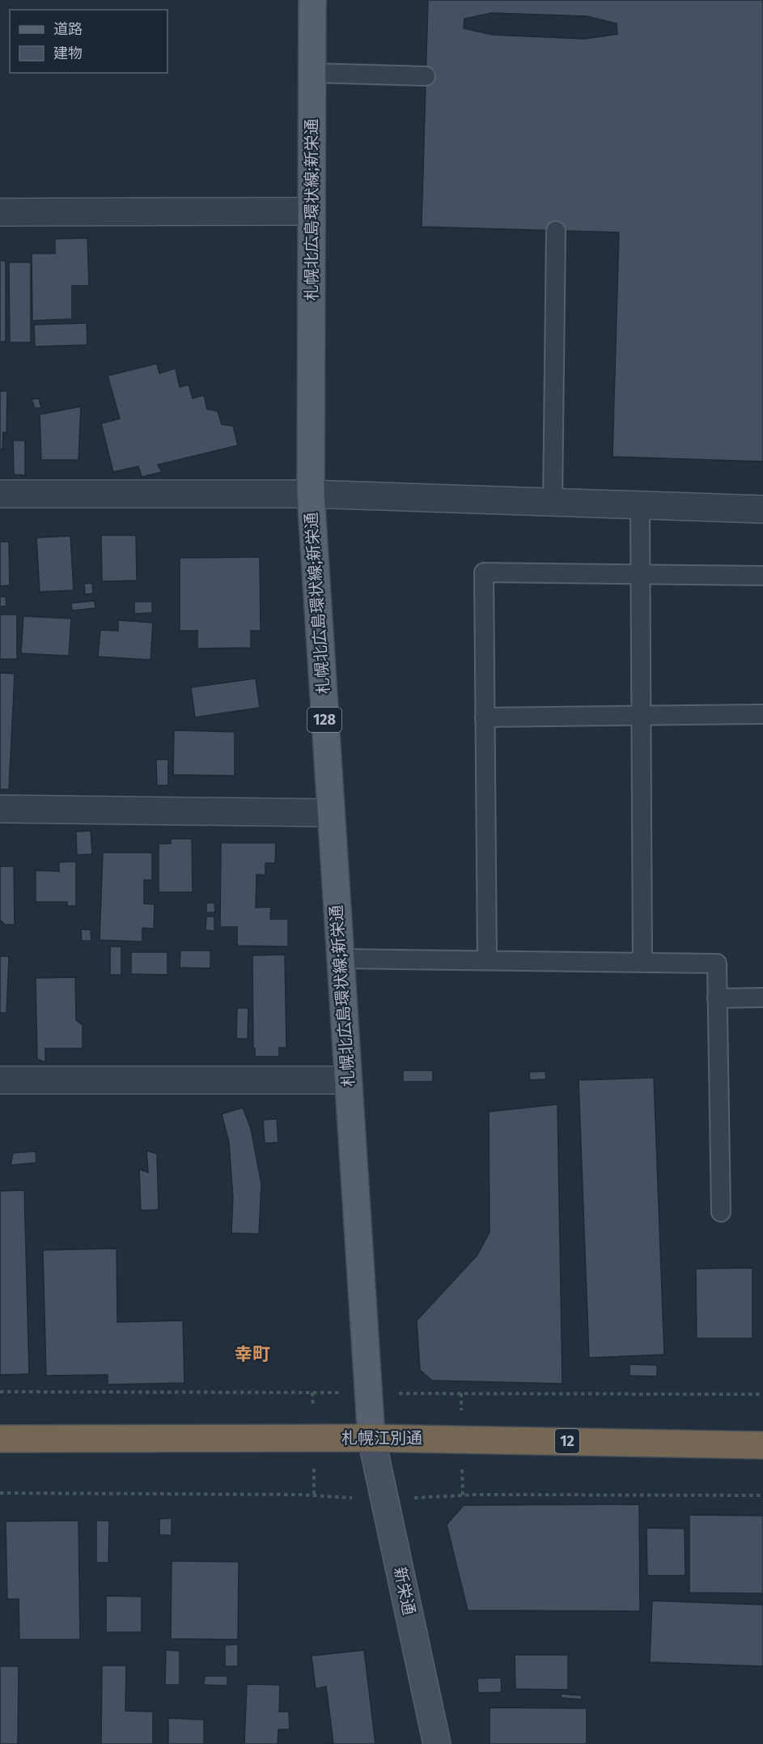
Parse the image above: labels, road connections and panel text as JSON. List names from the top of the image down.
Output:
{
  "streets": {
    "highway": ["札幌江別通", "12"],
    "main road": ["札幌北広島環状線;新栄通", "128"],
    "street": ["新栄通"]
  },
  "crossings": [
    ["札幌北広島環状線;新栄通", "札幌江別通"],
    ["札幌北広島環状線;新栄通", "新栄通"],
    ["札幌江別通", "新栄通"]
  ],
  "districts": ["幸町"],
  "legend": ["道路", "建物"]
}
